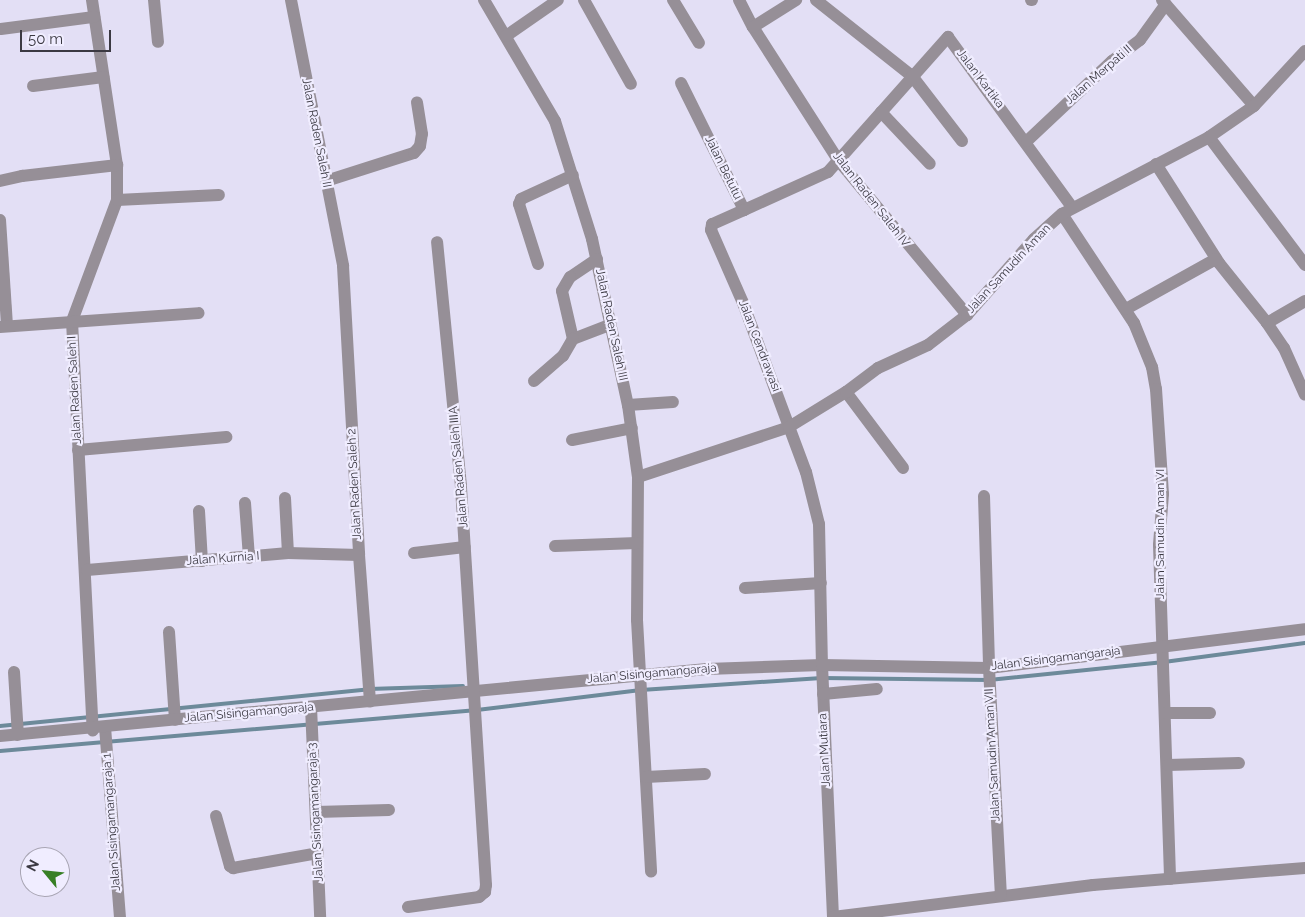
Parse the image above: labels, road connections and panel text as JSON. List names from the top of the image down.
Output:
{
  "streets": {
    "street": [
      "Jalan Merpati II",
      "Jalan Kartika",
      "Jalan Raden Saleh II",
      "Jalan Betutu",
      "Jalan Raden Saleh IV",
      "Jalan Samudin Aman",
      "Jalan Raden Saleh III",
      "Jalan Cendrawasi",
      "Jalan Raden Saleh I",
      "Jalan Raden Saleh IIIA",
      "Jalan Raden Saleh 2",
      "Jalan Samudin Aman VI",
      "Jalan Kurnia I",
      "Jalan Sisingamangaraja",
      "Jalan Mutiara",
      "Jalan Samudin Aman VII",
      "Jalan Sisingamangaraja 3",
      "Jalan Sisingamangaraja 1"
    ]
  },
  "crossings": [
    ["Jalan Merpati II", "Jalan Kartika"],
    ["Jalan Kartika", "Jalan Betutu"],
    ["Jalan Kartika", "Jalan Raden Saleh IV"],
    ["Jalan Kartika", "Jalan Samudin Aman"],
    ["Jalan Kartika", "Jalan Samudin Aman VI"],
    ["Jalan Raden Saleh II", "Jalan Raden Saleh 2"],
    ["Jalan Betutu", "Jalan Raden Saleh IV"],
    ["Jalan Betutu", "Jalan Cendrawasi"],
    ["Jalan Raden Saleh IV", "Jalan Samudin Aman"],
    ["Jalan Samudin Aman", "Jalan Raden Saleh III"],
    ["Jalan Samudin Aman", "Jalan Cendrawasi"],
    ["Jalan Samudin Aman", "Jalan Samudin Aman VI"],
    ["Jalan Raden Saleh III", "Jalan Sisingamangaraja"],
    ["Jalan Cendrawasi", "Jalan Mutiara"],
    ["Jalan Raden Saleh I", "Jalan Kurnia I"],
    ["Jalan Raden Saleh I", "Jalan Sisingamangaraja"],
    ["Jalan Raden Saleh I", "Jalan Sisingamangaraja 1"],
    ["Jalan Raden Saleh IIIA", "Jalan Sisingamangaraja"],
    ["Jalan Raden Saleh 2", "Jalan Kurnia I"],
    ["Jalan Raden Saleh 2", "Jalan Sisingamangaraja"],
    ["Jalan Samudin Aman VI", "Jalan Sisingamangaraja"],
    ["Jalan Sisingamangaraja", "Jalan Mutiara"],
    ["Jalan Sisingamangaraja", "Jalan Samudin Aman VII"],
    ["Jalan Sisingamangaraja", "Jalan Sisingamangaraja 3"],
    ["Jalan Sisingamangaraja", "Jalan Sisingamangaraja 1"]
  ],
  "scale_bar": "50 m",
  "north": "top left"
}
